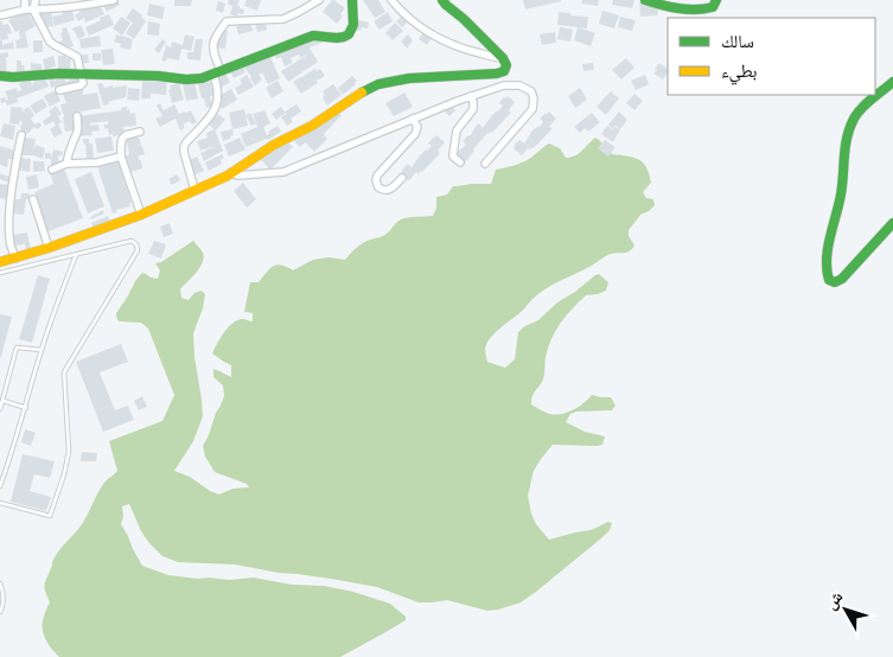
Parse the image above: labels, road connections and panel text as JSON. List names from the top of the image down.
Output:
{
  "legend": ["سالك", "بطيء"],
  "north": "top left"
}
